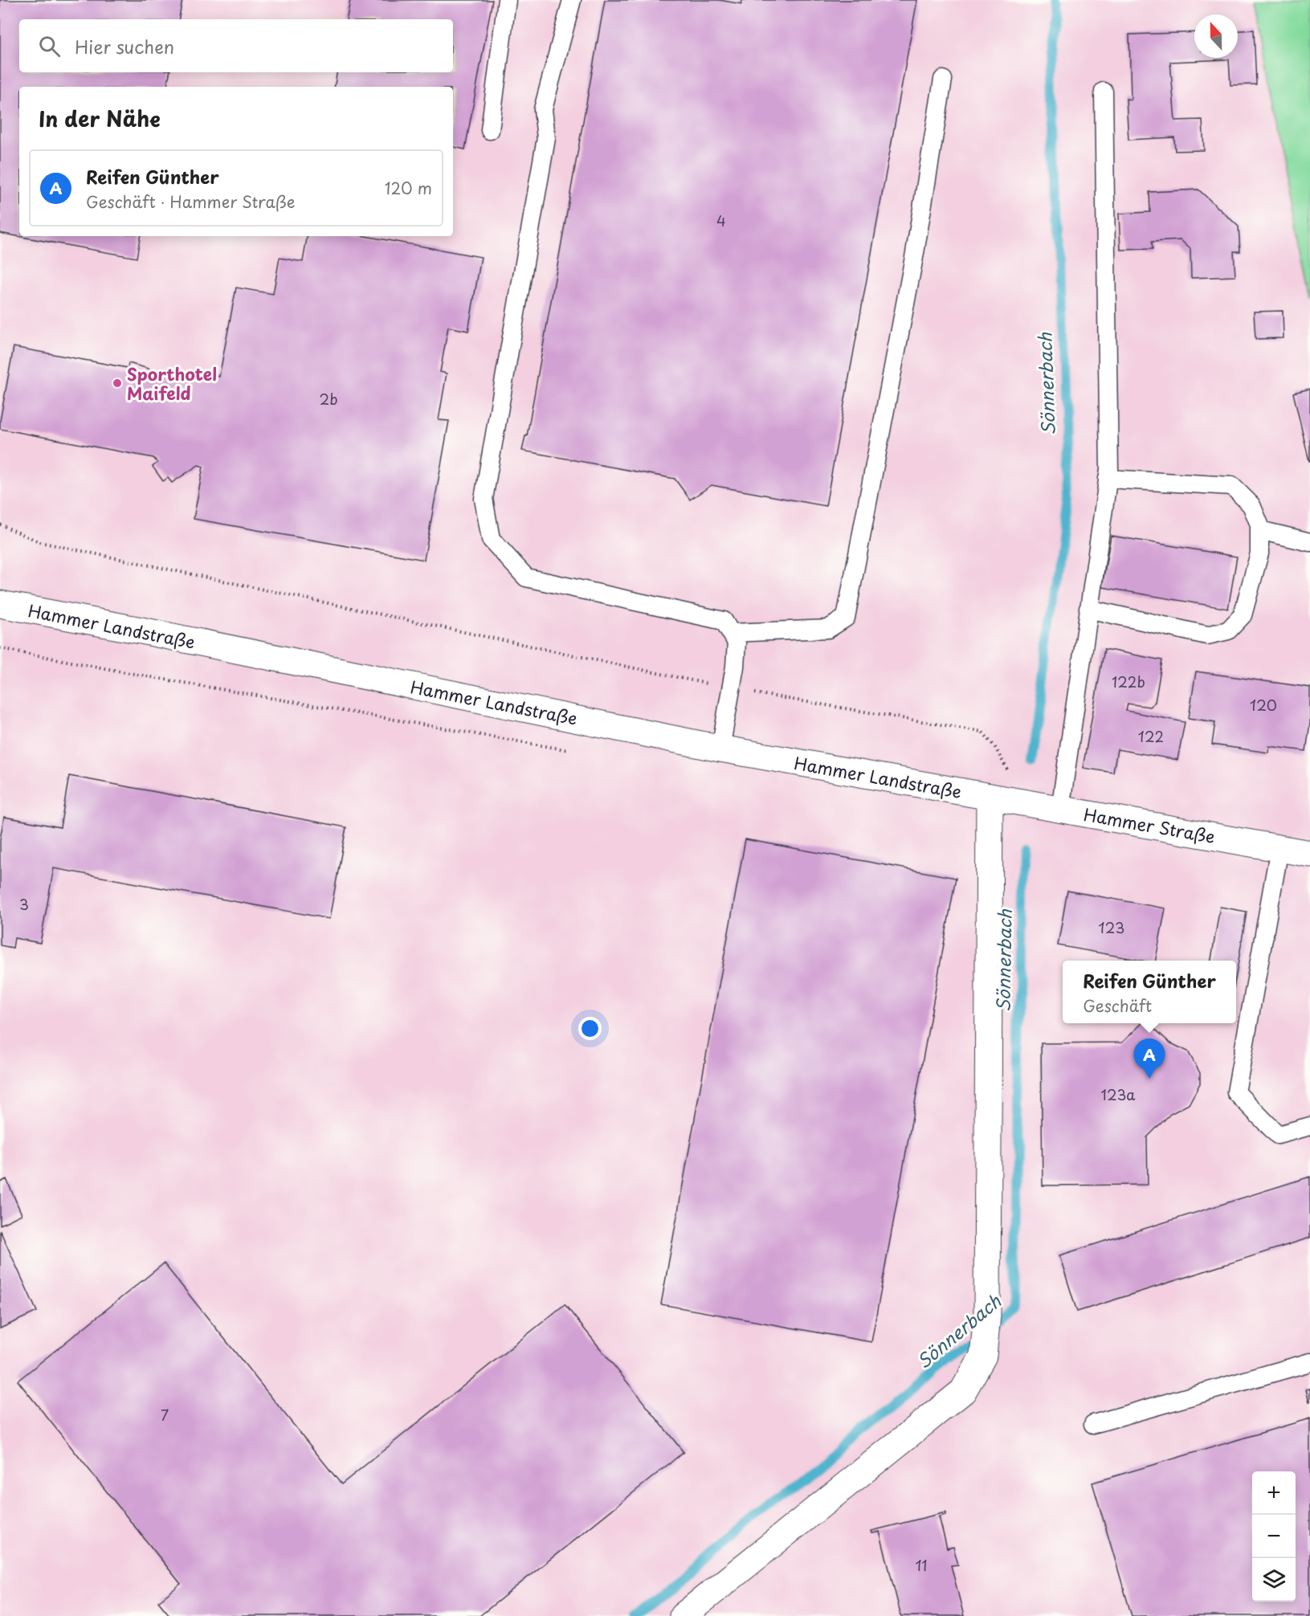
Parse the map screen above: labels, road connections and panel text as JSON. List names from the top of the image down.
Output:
{
  "streets": {
    "street": ["Hammer Landstraße", "Hammer Straße"]
  },
  "crossings": [
    ["Hammer Landstraße", "Hammer Straße"]
  ],
  "water": ["Sönnerbach"],
  "places": ["Sporthotel Maifeld"],
  "house_numbers": [
    "4",
    "2b",
    "122b",
    "120",
    "122",
    "3",
    "123",
    "123a",
    "7",
    "11"
  ],
  "north": "top",
  "page": {
    "search": "Hier suchen",
    "heading": "In der Nähe",
    "list": [
      {
        "mark": "A",
        "name": "Reifen Günther",
        "note": "Geschäft · Hammer Straße",
        "value": "120 m"
      }
    ],
    "popup": ["Reifen Günther", "Geschäft"],
    "pins": "A",
    "map_buttons": ["+", "−"]
  }
}
